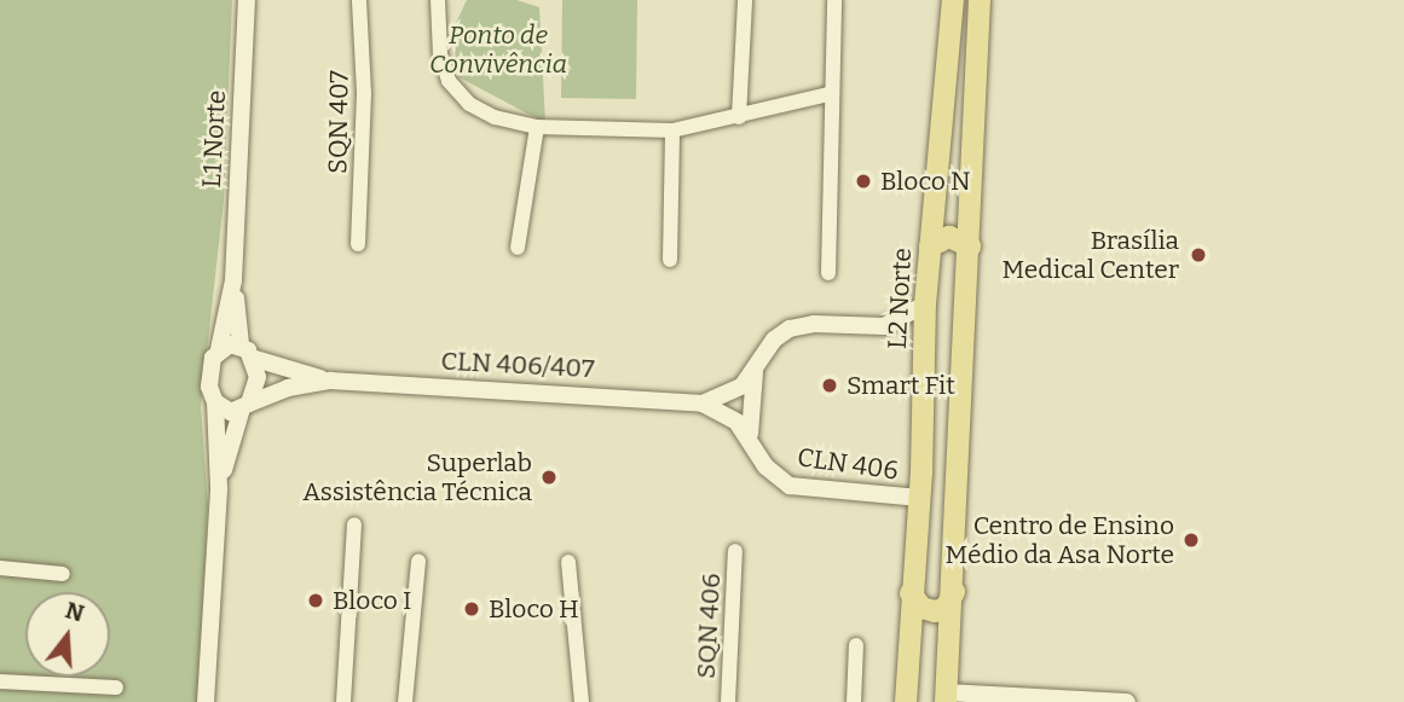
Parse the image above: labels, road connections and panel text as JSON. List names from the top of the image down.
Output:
{
  "streets": {
    "main road": ["L2 Norte"],
    "street": [
      "SQN 407",
      "L1 Norte",
      "CLN 406/407",
      "CLN 406",
      "SQN 406"
    ]
  },
  "crossings": [
    ["L1 Norte", "CLN 406/407"],
    ["L2 Norte", "CLN 406"],
    ["CLN 406/407", "CLN 406"]
  ],
  "parks": ["Ponto de Convivência"],
  "places": [
    "Bloco N",
    "Brasília Medical Center",
    "Smart Fit",
    "Superlab Assistência Técnica",
    "Centro de Ensino Médio da Asa Norte",
    "Bloco I",
    "Bloco H"
  ],
  "north": "top"
}
